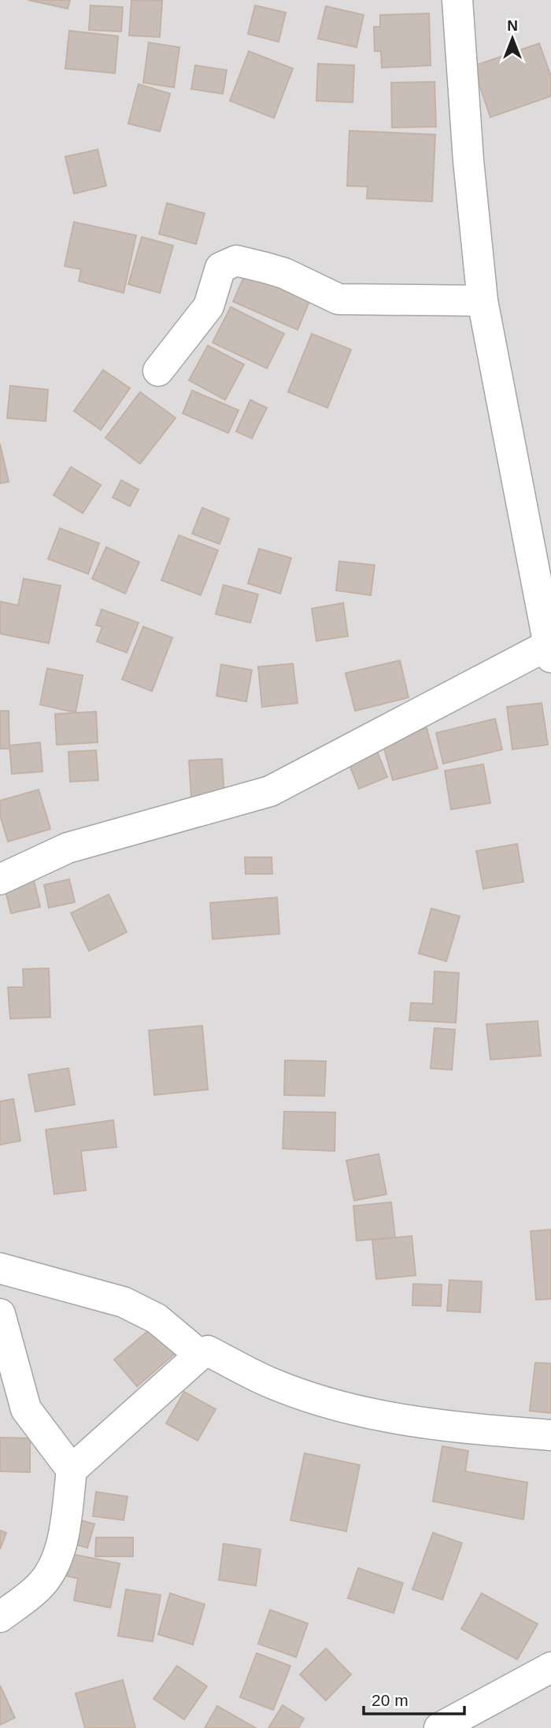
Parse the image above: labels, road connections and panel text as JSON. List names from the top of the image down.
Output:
{
  "scale_bar": "20 m",
  "north": "top"
}
